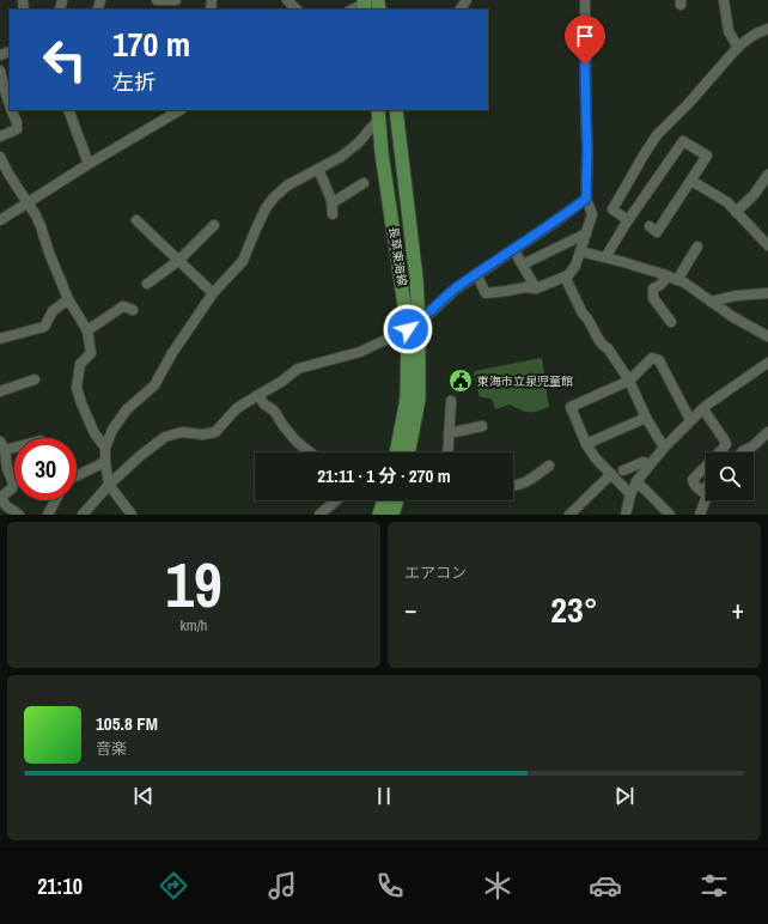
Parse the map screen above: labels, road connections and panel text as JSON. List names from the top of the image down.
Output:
{
  "streets": {
    "main road": ["長草東海線"]
  },
  "places": {
    "public building": ["東海市立泉児童館"]
  },
  "page": {
    "turn": ["170 m", "左折"],
    "limit": "30",
    "trip": "21:11 · 1 分 · 270 m",
    "tile": [
      ["19", "km/h"],
      "エアコン"
    ],
    "heat": ["−", "23°", "+"],
    "song": ["105.8 FM", "音楽"],
    "tabs": "21:10"
  }
}
